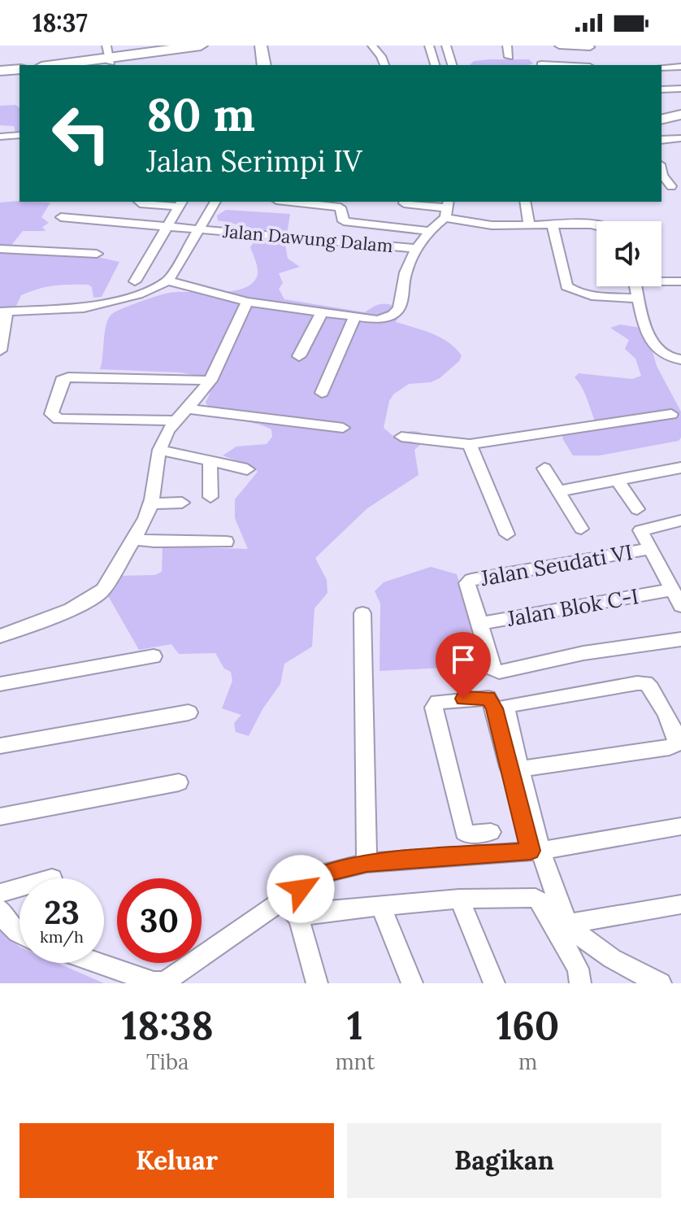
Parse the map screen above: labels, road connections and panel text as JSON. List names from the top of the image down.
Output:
{
  "streets": {
    "street": ["Jalan Dawung Dalam", "Jalan Seudati VI", "Jalan Blok C-I"]
  },
  "crossings": [
    ["Jalan Seudati VI", "Jalan Blok C-I"]
  ],
  "page": {
    "status": "18:37",
    "turn": ["80 m", "Jalan Serimpi IV"],
    "speed": "23 km/h",
    "limit": "30",
    "eta": [
      "18:38",
      "Tiba",
      "1",
      "mnt",
      "160",
      "m"
    ],
    "buttons": ["Keluar", "Bagikan"]
  }
}
